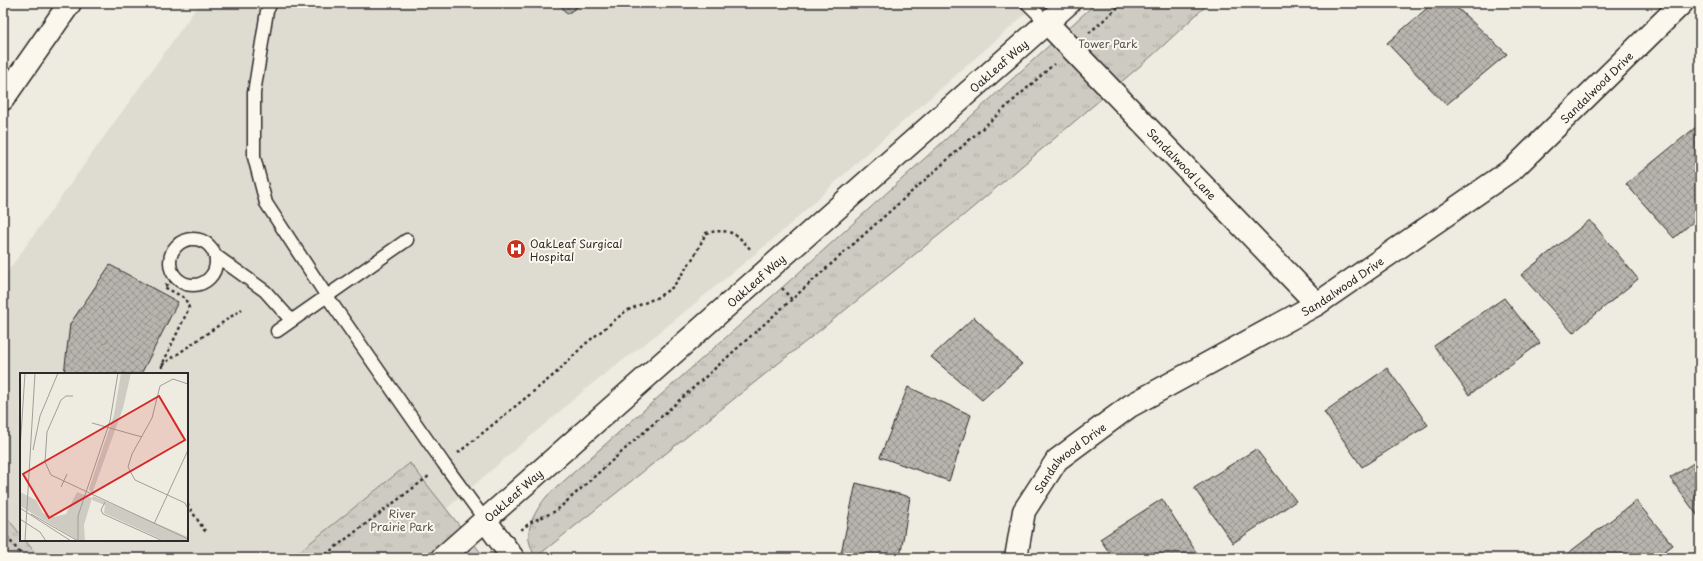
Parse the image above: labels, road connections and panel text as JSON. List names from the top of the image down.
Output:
{
  "streets": {
    "main road": ["OakLeaf Way", "Sandalwood Drive", "Sandalwood Lane"]
  },
  "crossings": [
    ["OakLeaf Way", "Sandalwood Lane"],
    ["Sandalwood Drive", "Sandalwood Lane"]
  ],
  "parks": ["Tower Park", "River Prairie Park"],
  "places": {
    "hospital": ["OakLeaf Surgical Hospital"]
  }
}
